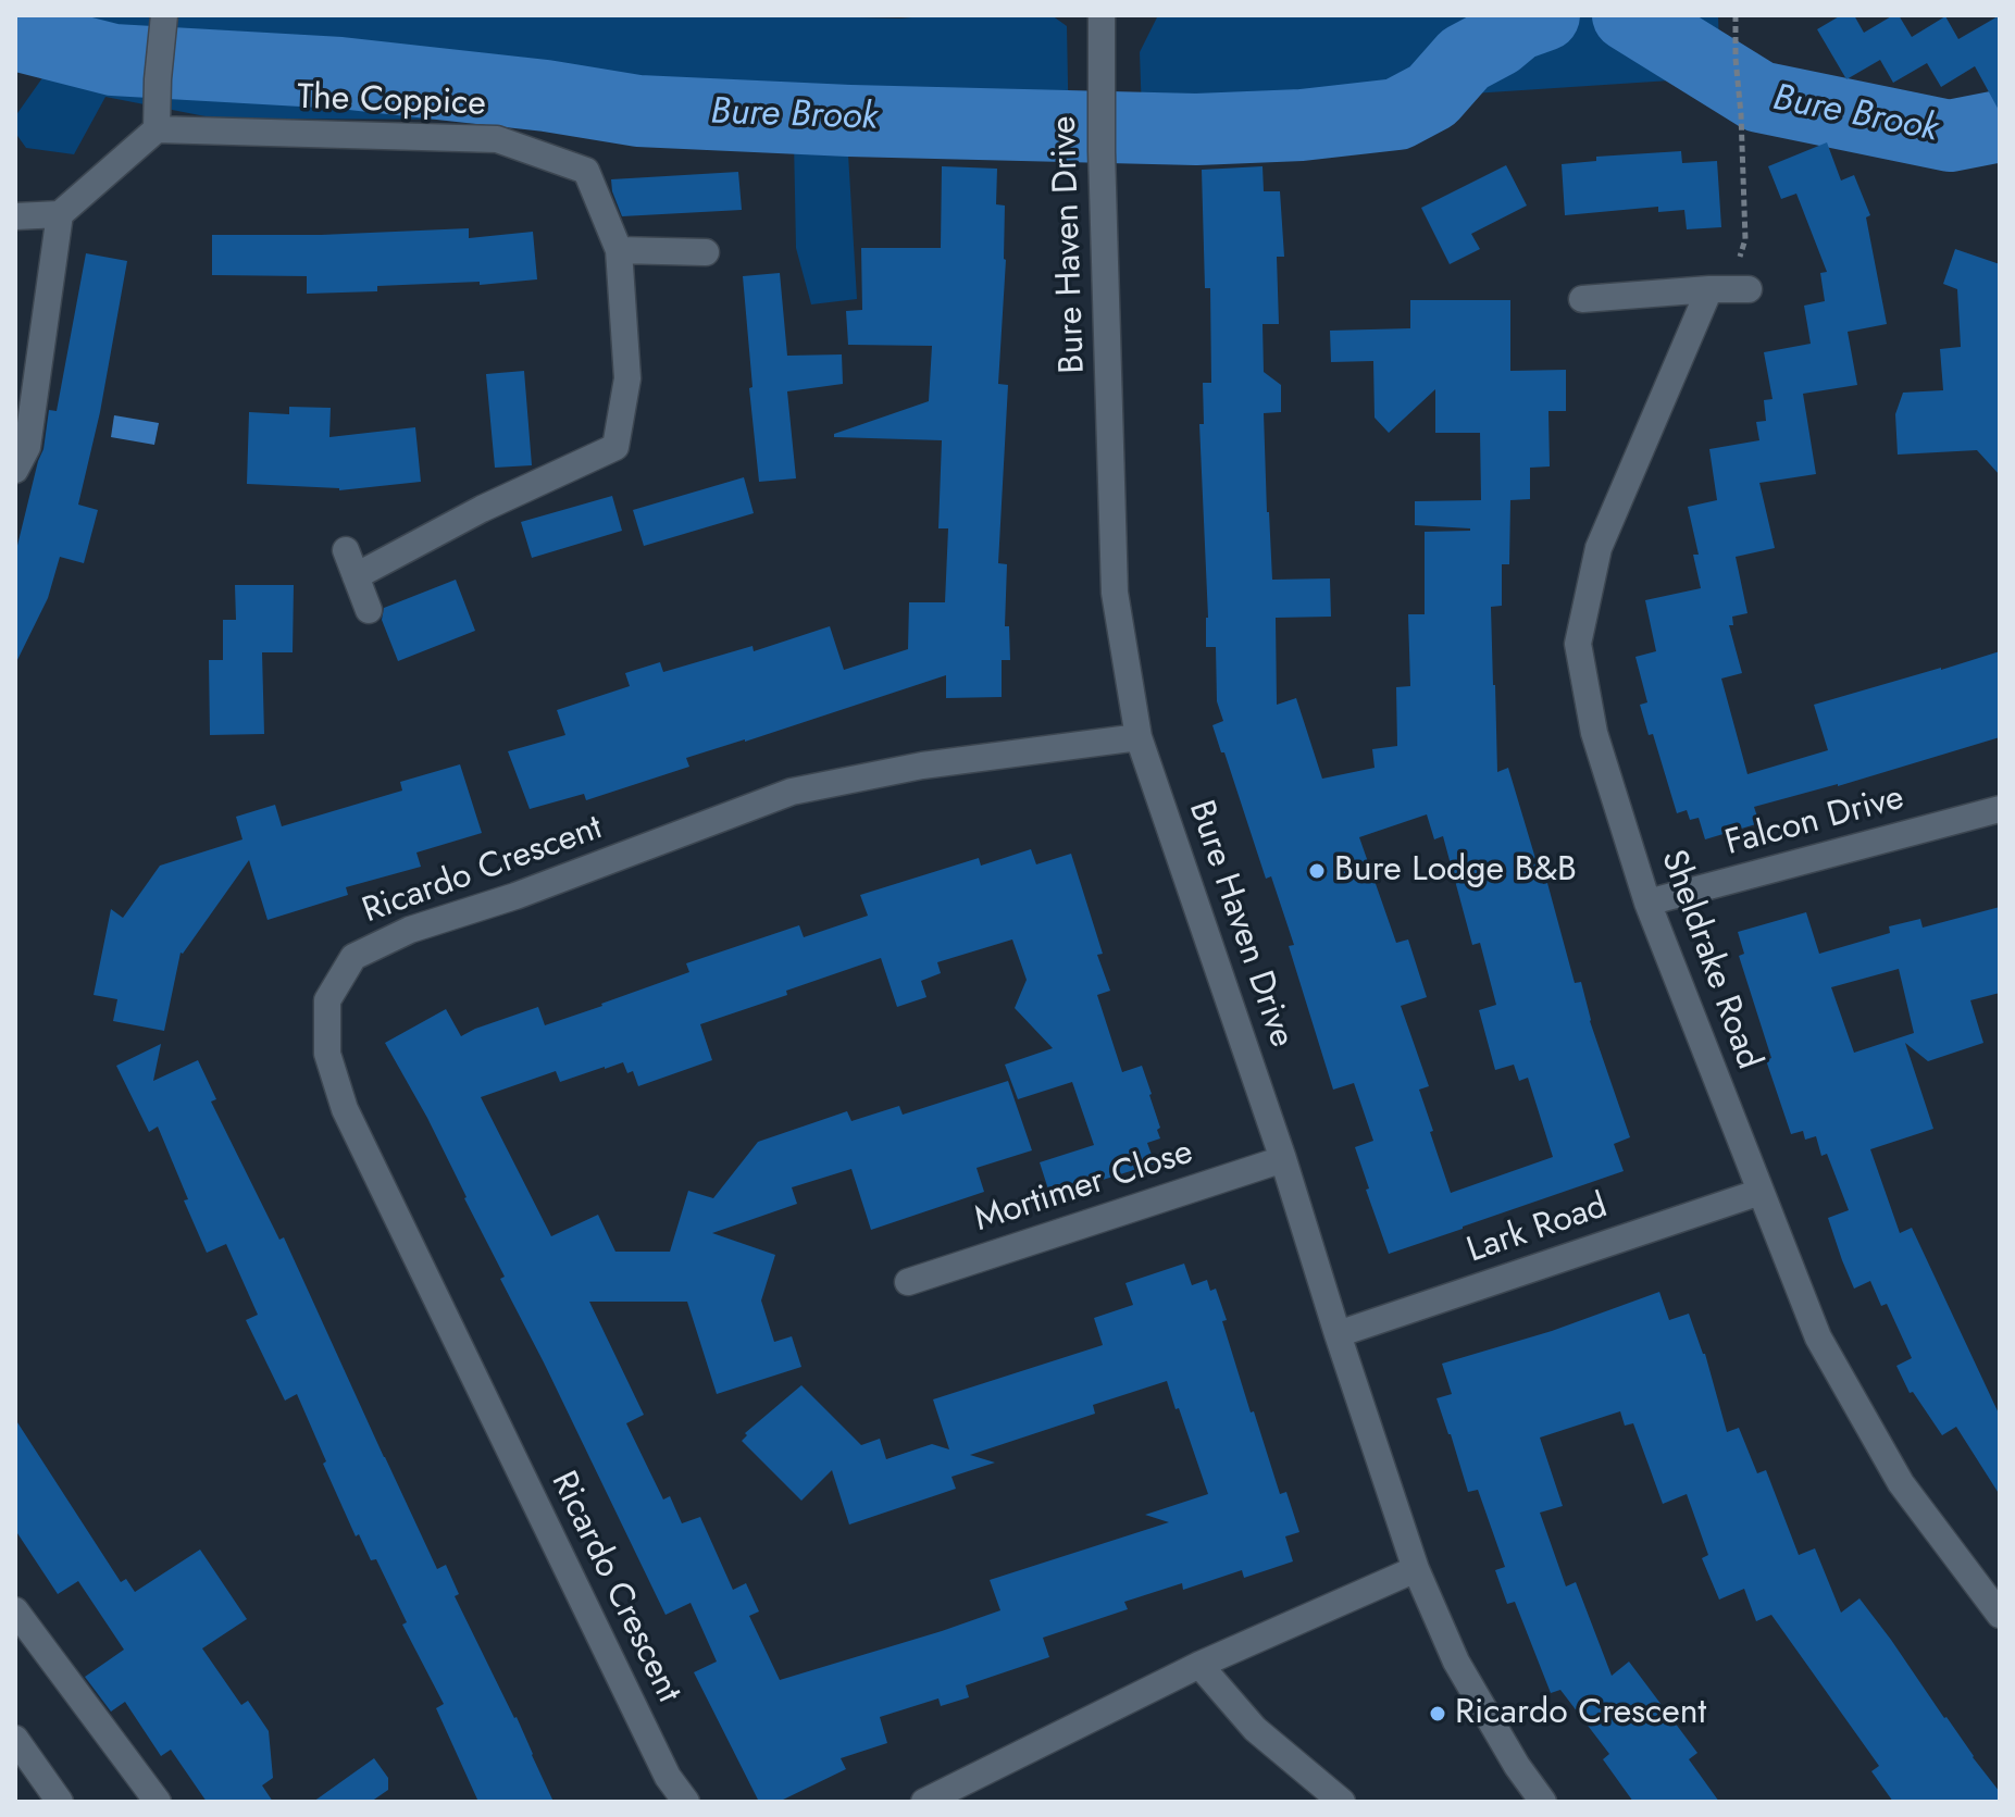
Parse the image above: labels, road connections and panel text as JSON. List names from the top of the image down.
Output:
{
  "streets": {
    "street": [
      "The Coppice",
      "Bure Haven Drive",
      "Falcon Drive",
      "Ricardo Crescent",
      "Sheldrake Road",
      "Mortimer Close",
      "Lark Road"
    ]
  },
  "crossings": [
    ["Bure Haven Drive", "Ricardo Crescent"],
    ["Bure Haven Drive", "Mortimer Close"],
    ["Bure Haven Drive", "Lark Road"],
    ["Falcon Drive", "Sheldrake Road"],
    ["Sheldrake Road", "Lark Road"]
  ],
  "water": ["Bure Brook"],
  "places": ["Bure Lodge B&B", "Ricardo Crescent"]
}
